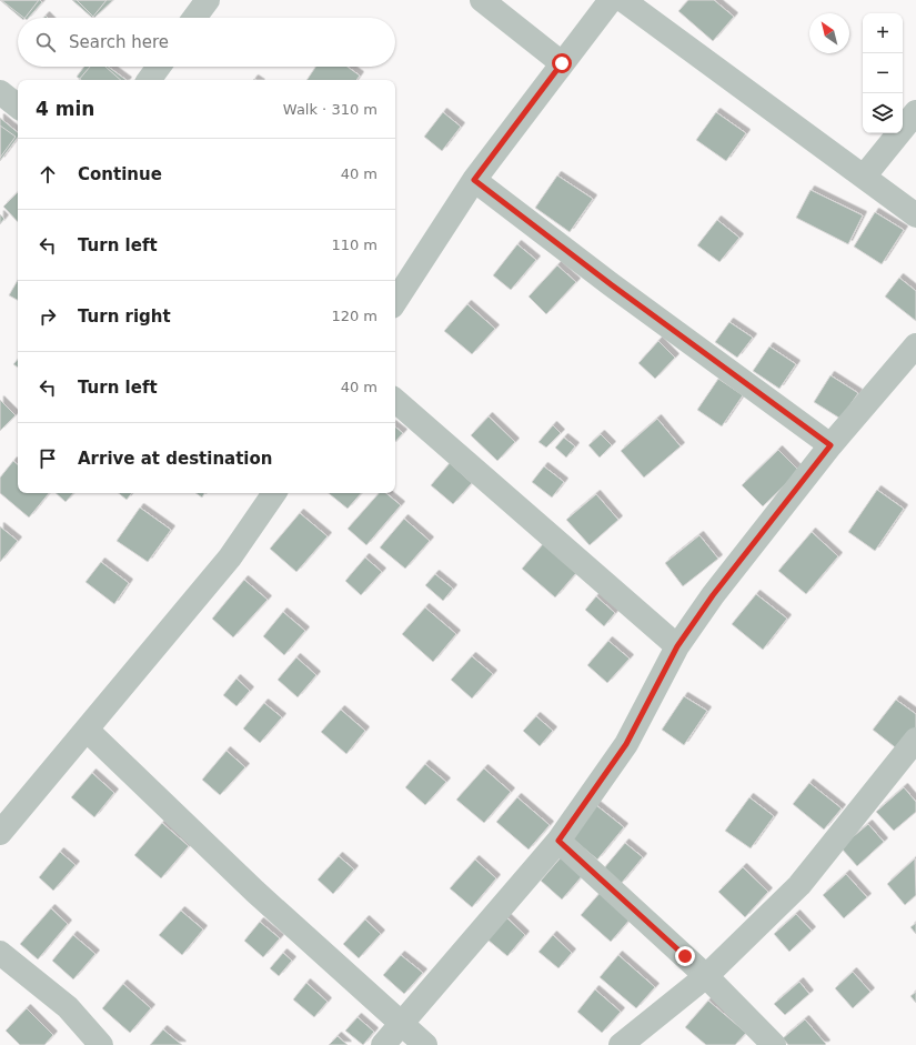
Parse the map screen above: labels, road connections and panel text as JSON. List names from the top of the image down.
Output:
{
  "north": "top left",
  "page": {
    "map_buttons": ["+", "−"],
    "search": "Search here",
    "heading": ["4 min", "Walk · 310 m"],
    "list": [
      ["Continue", "40 m"],
      ["Turn left", "110 m"],
      ["Turn right", "120 m"],
      ["Turn left", "40 m"],
      "Arrive at destination"
    ]
  }
}
